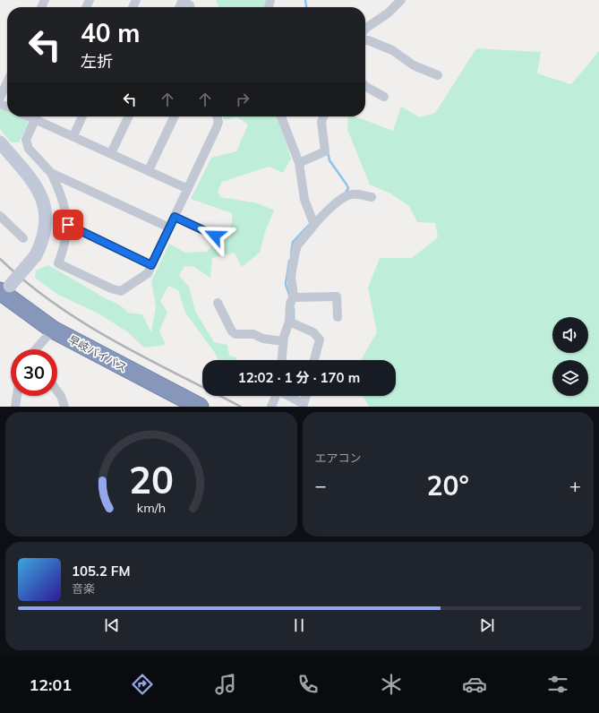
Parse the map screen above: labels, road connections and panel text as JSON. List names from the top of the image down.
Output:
{
  "streets": {
    "highway": ["早岐バイパス"]
  },
  "page": {
    "turn": ["40 m", "左折"],
    "limit": "30",
    "trip": "12:02 · 1 分 · 170 m",
    "tile": "エアコン",
    "heat": ["−", "20°", "+"],
    "song": ["105.2 FM", "音楽"],
    "tabs": "12:01",
    "gauge": ["20", "km/h"]
  }
}
